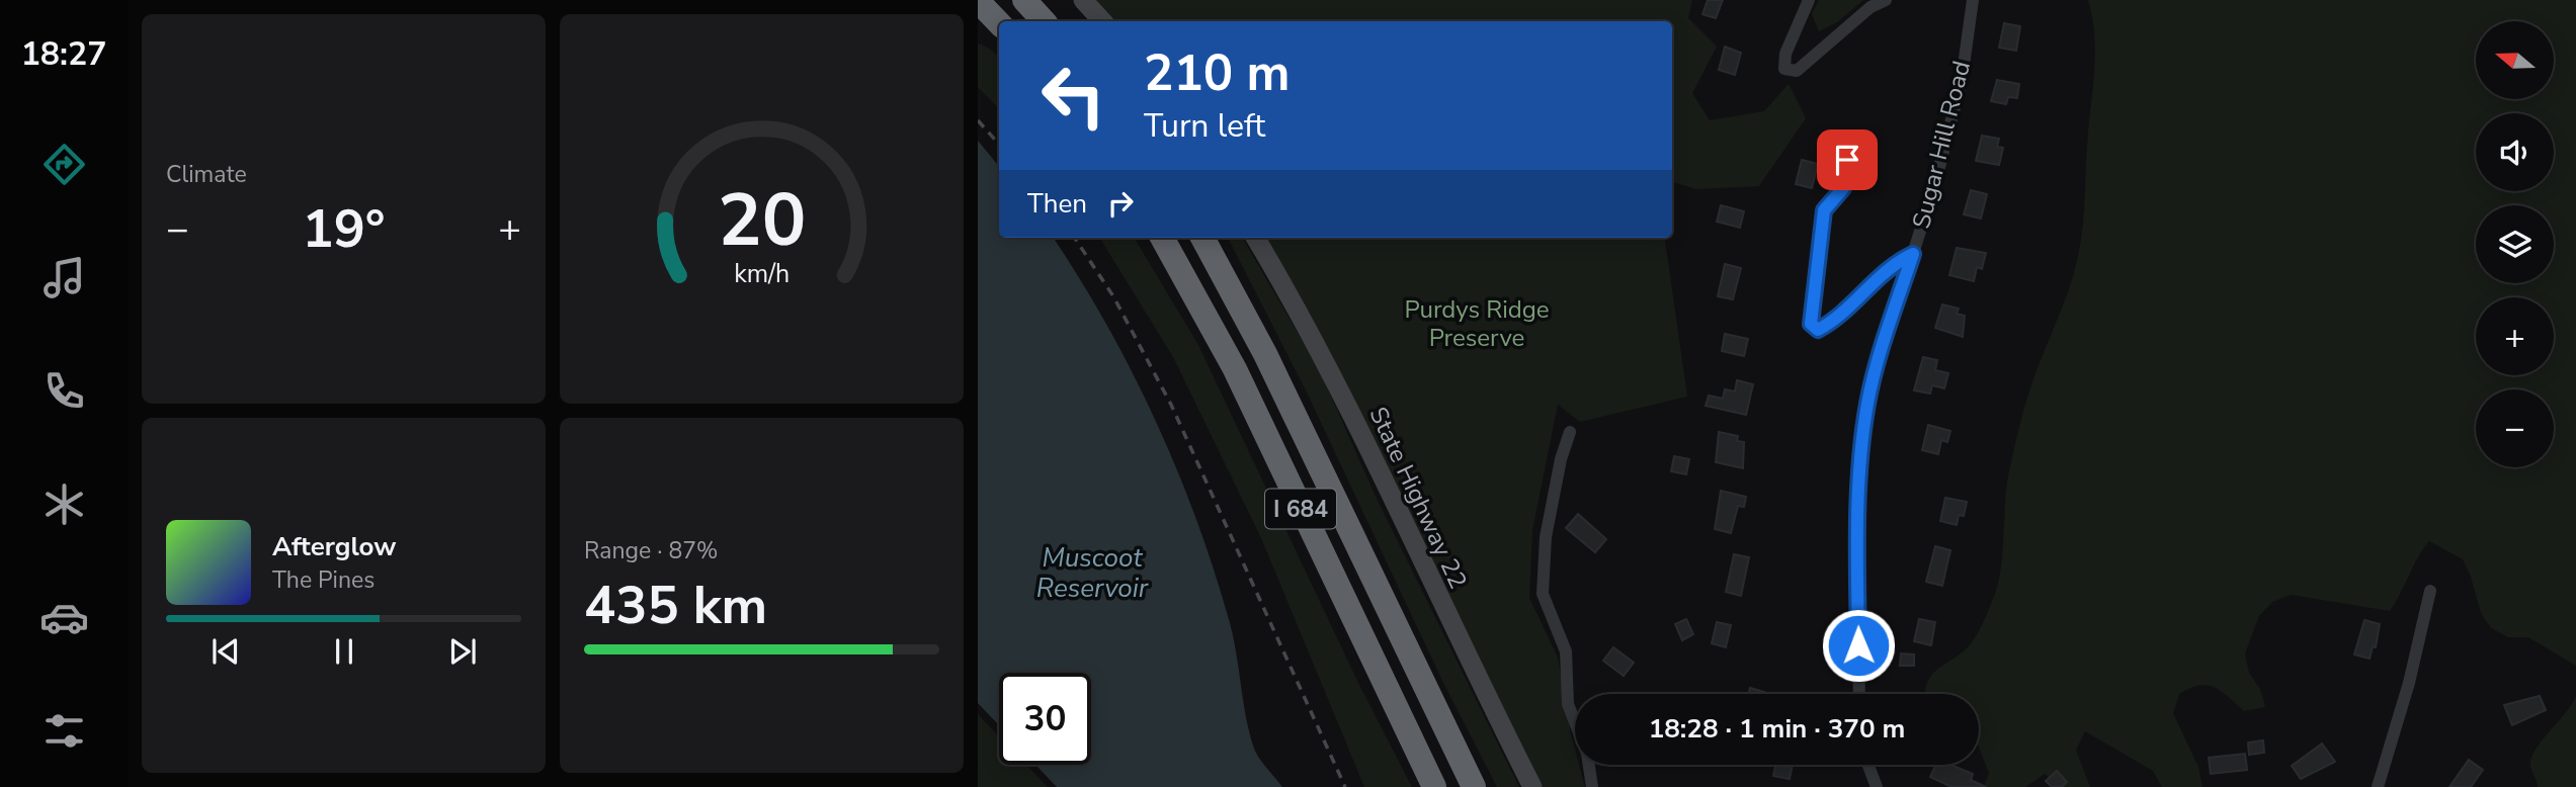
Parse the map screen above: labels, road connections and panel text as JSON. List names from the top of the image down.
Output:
{
  "streets": {
    "highway": ["I 684"],
    "main road": ["State Highway 22"],
    "street": ["Sugar Hill Road"]
  },
  "water": ["Muscoot Reservoir"],
  "parks": ["Purdys Ridge Preserve"],
  "north": "left",
  "page": {
    "tabs": "18:27",
    "tile": [
      "Climate",
      ["Range · 87%", "435 km"]
    ],
    "map_buttons": ["+", "−"],
    "turn": ["210 m", "Turn left"],
    "then": "Then",
    "heat": ["−", "19°", "+"],
    "song": ["Afterglow", "The Pines"],
    "limit": "30",
    "trip": "18:28 · 1 min · 370 m",
    "gauge": ["20", "km/h"]
  }
}
